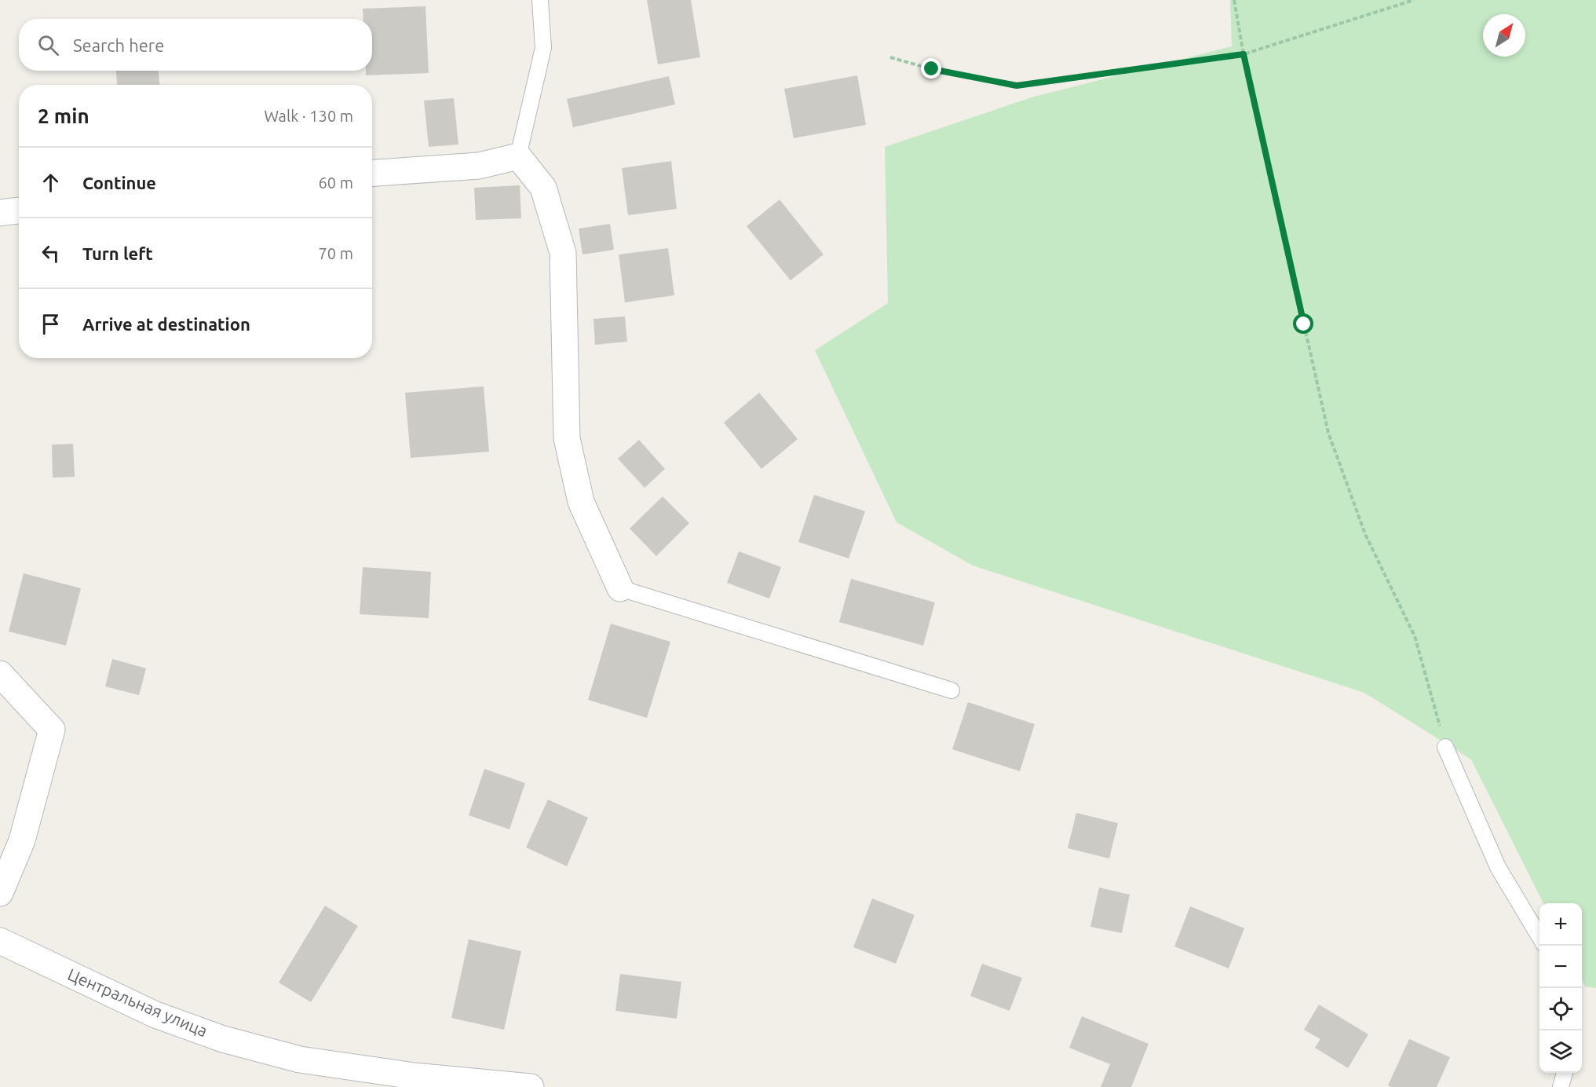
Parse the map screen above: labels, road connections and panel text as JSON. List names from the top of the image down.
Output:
{
  "streets": {
    "street": ["Центральная улица"]
  },
  "north": "top right",
  "page": {
    "search": "Search here",
    "heading": ["2 min", "Walk · 130 m"],
    "list": [
      ["Continue", "60 m"],
      ["Turn left", "70 m"],
      "Arrive at destination"
    ],
    "map_buttons": ["+", "−"]
  }
}
